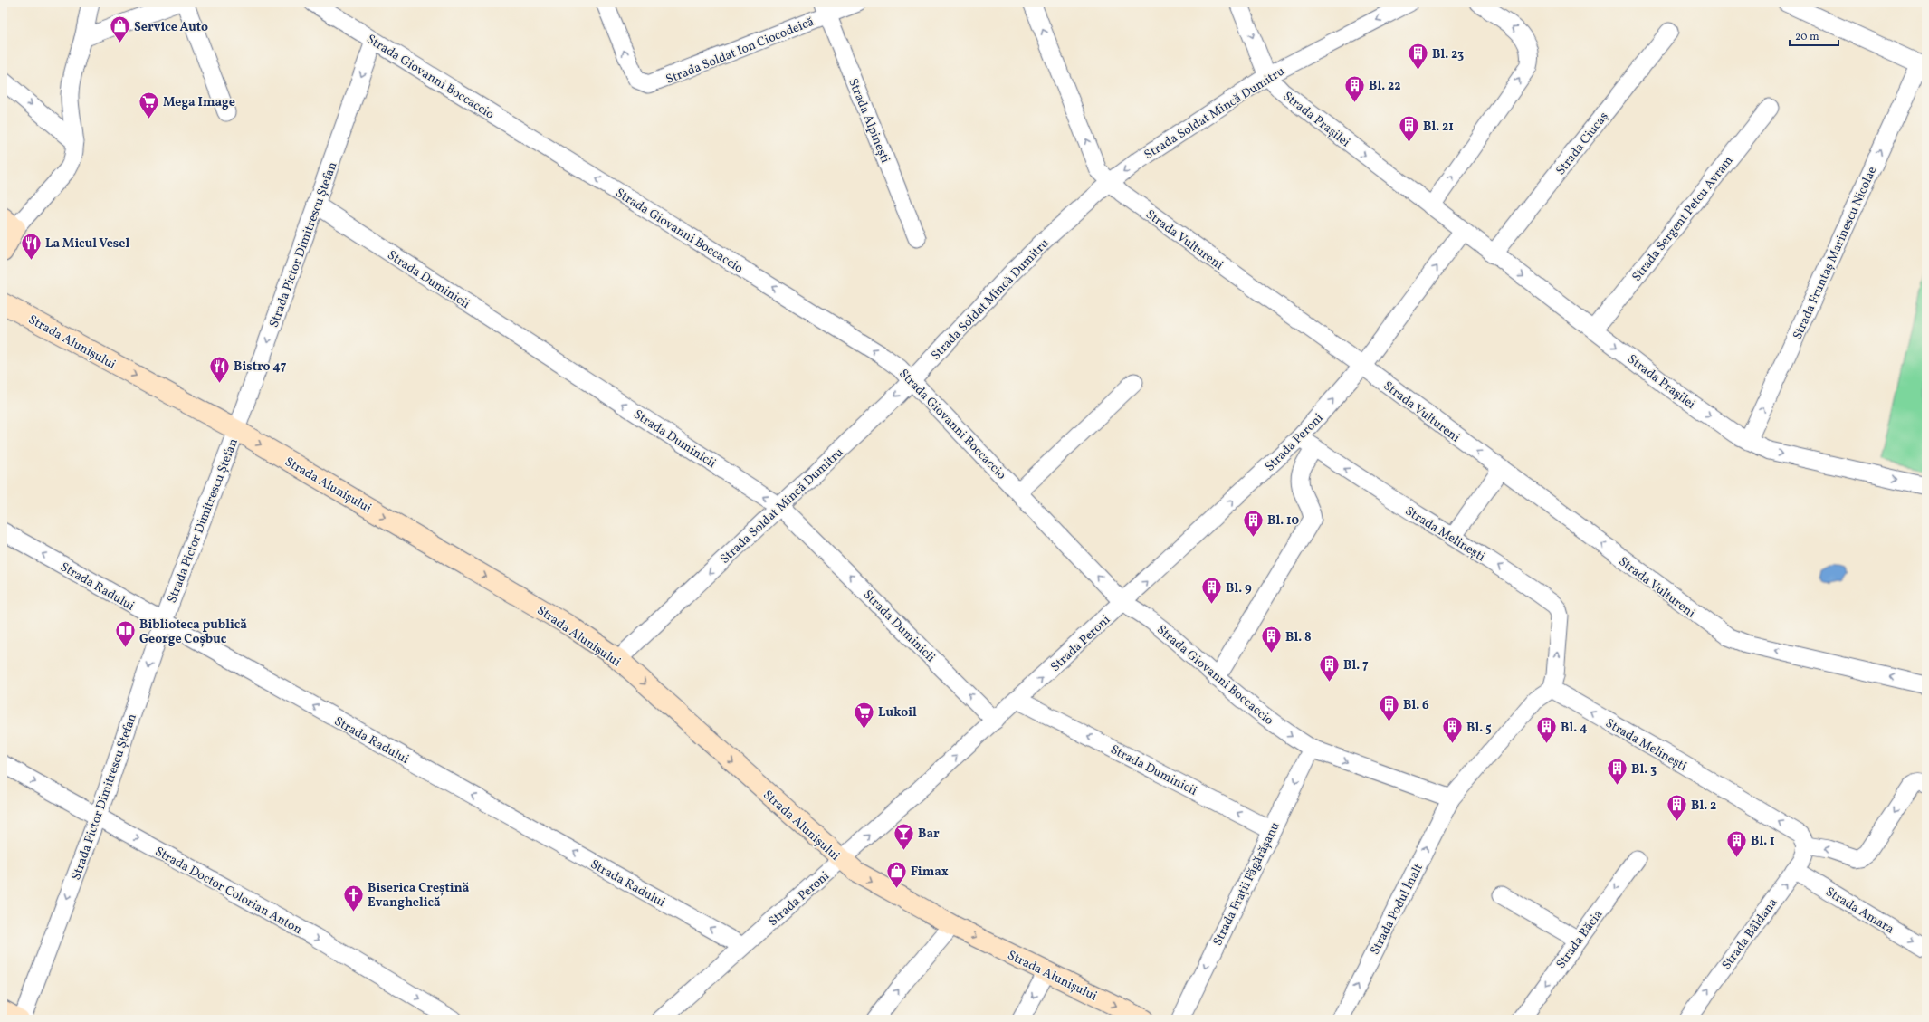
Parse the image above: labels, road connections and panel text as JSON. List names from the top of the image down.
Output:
{
  "streets": {
    "street": [
      "Strada Soldat Ion Ciocodeică",
      "Strada Giovanni Boccaccio",
      "Strada Soldat Mincă Dumitru",
      "Strada Prașilei",
      "Strada Alpinești",
      "Strada Ciucaș",
      "Strada Sergent Petcu Avram",
      "Strada Vultureni",
      "Strada Pictor Dimitrescu Ștefan",
      "Strada Fruntaș Marinescu Nicolae",
      "Strada Duminicii",
      "Strada Alunișului",
      "Strada Peroni",
      "Strada Melinești",
      "Strada Radului",
      "Strada Frații Făgărășanu",
      "Strada Doctor Colorian Anton",
      "Strada Podul Înalt",
      "Strada Amara",
      "Strada Bâldana",
      "Strada Băcia"
    ]
  },
  "crossings": [
    ["Strada Soldat Ion Ciocodeică", "Strada Alpinești"],
    ["Strada Giovanni Boccaccio", "Strada Soldat Mincă Dumitru"],
    ["Strada Giovanni Boccaccio", "Strada Pictor Dimitrescu Ștefan"],
    ["Strada Giovanni Boccaccio", "Strada Peroni"],
    ["Strada Giovanni Boccaccio", "Strada Frații Făgărășanu"],
    ["Strada Giovanni Boccaccio", "Strada Podul Înalt"],
    ["Strada Soldat Mincă Dumitru", "Strada Prașilei"],
    ["Strada Soldat Mincă Dumitru", "Strada Vultureni"],
    ["Strada Soldat Mincă Dumitru", "Strada Duminicii"],
    ["Strada Soldat Mincă Dumitru", "Strada Alunișului"],
    ["Strada Prașilei", "Strada Ciucaș"],
    ["Strada Prașilei", "Strada Sergent Petcu Avram"],
    ["Strada Prașilei", "Strada Fruntaș Marinescu Nicolae"],
    ["Strada Prașilei", "Strada Peroni"],
    ["Strada Vultureni", "Strada Peroni"],
    ["Strada Pictor Dimitrescu Ștefan", "Strada Duminicii"],
    ["Strada Pictor Dimitrescu Ștefan", "Strada Alunișului"],
    ["Strada Pictor Dimitrescu Ștefan", "Strada Radului"],
    ["Strada Pictor Dimitrescu Ștefan", "Strada Doctor Colorian Anton"],
    ["Strada Duminicii", "Strada Peroni"],
    ["Strada Duminicii", "Strada Frații Făgărășanu"],
    ["Strada Alunișului", "Strada Peroni"],
    ["Strada Peroni", "Strada Melinești"],
    ["Strada Peroni", "Strada Radului"],
    ["Strada Melinești", "Strada Podul Înalt"],
    ["Strada Melinești", "Strada Bâldana"],
    ["Strada Amara", "Strada Bâldana"]
  ],
  "one_way": [
    "Strada Soldat Mincă Dumitru",
    "Strada Prașilei",
    "Strada Vultureni",
    "Strada Pictor Dimitrescu Ștefan",
    "Strada Fruntaș Marinescu Nicolae",
    "Strada Duminicii",
    "Strada Alunișului",
    "Strada Peroni",
    "Strada Melinești",
    "Strada Radului",
    "Strada Frații Făgărășanu",
    "Strada Doctor Colorian Anton",
    "Strada Podul Înalt",
    "Strada Amara",
    "Strada Bâldana",
    "Strada Băcia"
  ],
  "places": {
    "shop": ["Service Auto", "Fimax"],
    "building": [
      "Bl. 23",
      "Bl. 22",
      "Bl. 21",
      "Bl. 10",
      "Bl. 9",
      "Bl. 8",
      "Bl. 7",
      "Bl. 6",
      "Bl. 5",
      "Bl. 4",
      "Bl. 3",
      "Bl. 2",
      "Bl. 1"
    ],
    "supermarket": ["Mega Image", "Lukoil"],
    "restaurant": ["La Micul Vesel", "Bistro 47"],
    "library": ["Biblioteca publică George Coșbuc"],
    "bar": ["Bar"],
    "church": ["Biserica Creștină Evanghelică"]
  },
  "scale_bar": "20 m"
}
